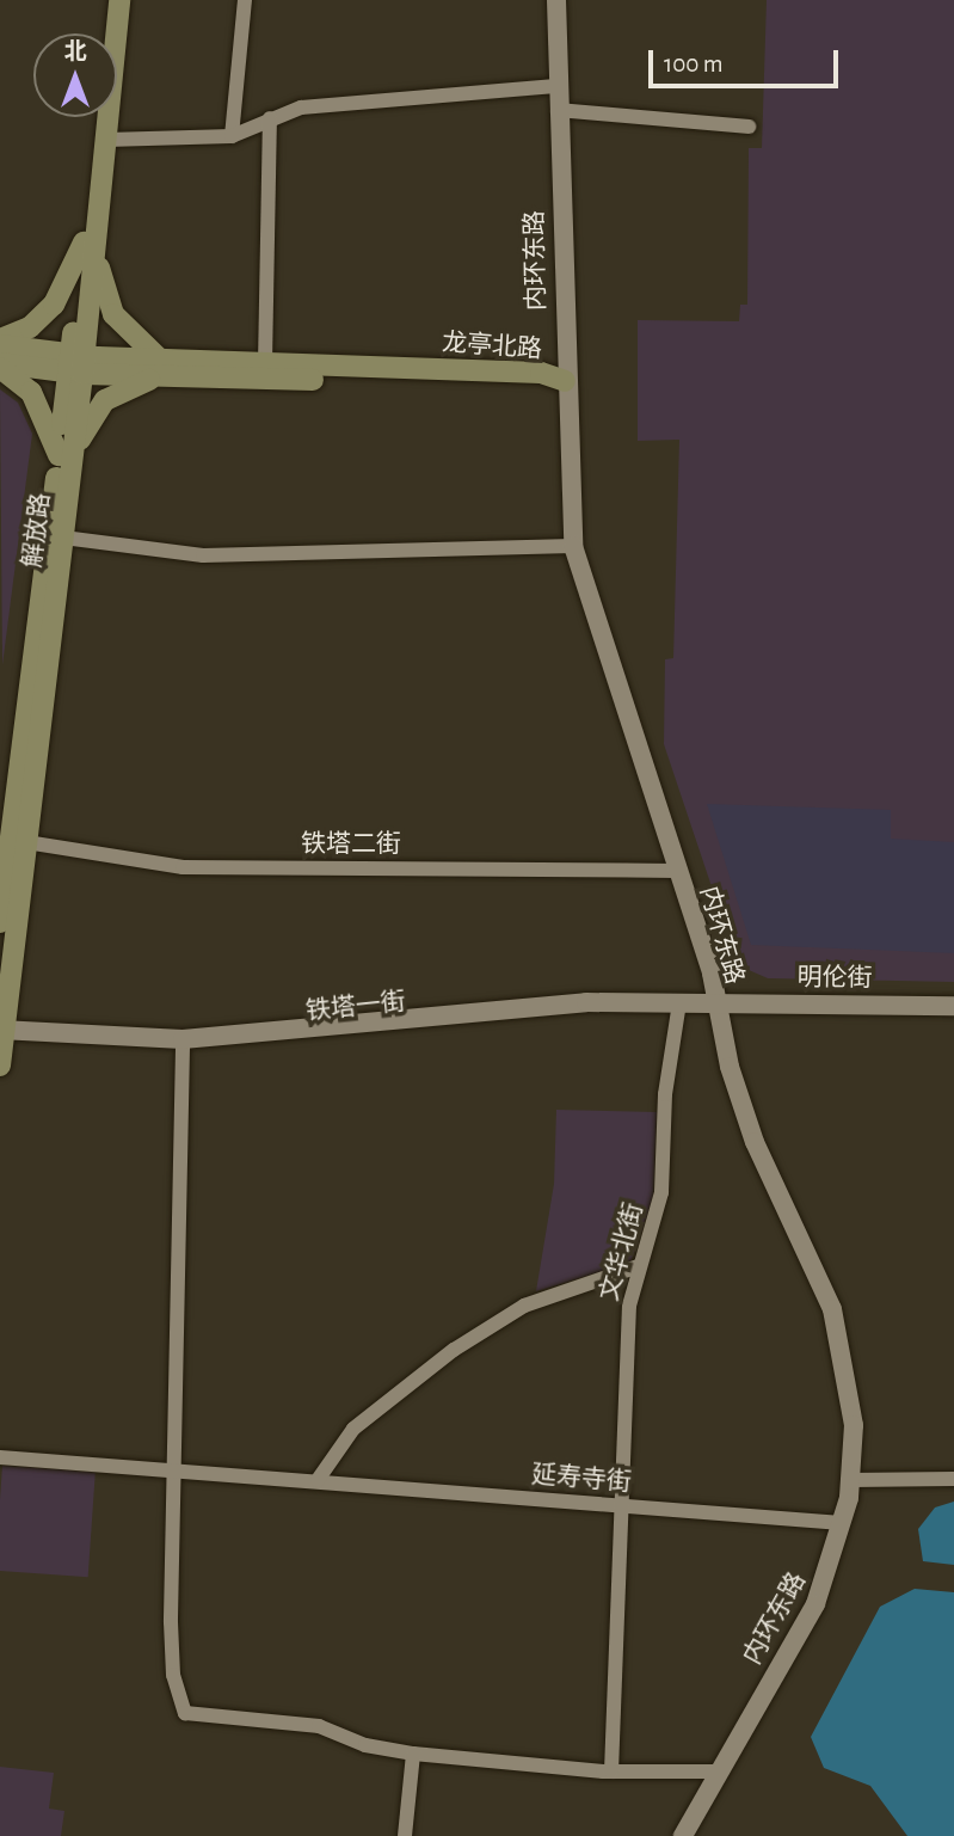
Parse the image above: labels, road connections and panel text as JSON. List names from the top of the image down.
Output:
{
  "streets": {
    "main road": ["龙亭北路", "解放路"],
    "street": [
      "内环东路",
      "铁塔二街",
      "明伦街",
      "铁塔一街",
      "文华北街",
      "延寿寺街"
    ]
  },
  "crossings": [
    ["内环东路", "龙亭北路"],
    ["内环东路", "铁塔二街"],
    ["内环东路", "明伦街"],
    ["内环东路", "铁塔一街"],
    ["内环东路", "延寿寺街"],
    ["龙亭北路", "解放路"],
    ["解放路", "铁塔二街"],
    ["解放路", "铁塔一街"],
    ["明伦街", "铁塔一街"],
    ["铁塔一街", "文华北街"],
    ["文华北街", "延寿寺街"]
  ],
  "scale_bar": "100 m",
  "north": "top"
}
